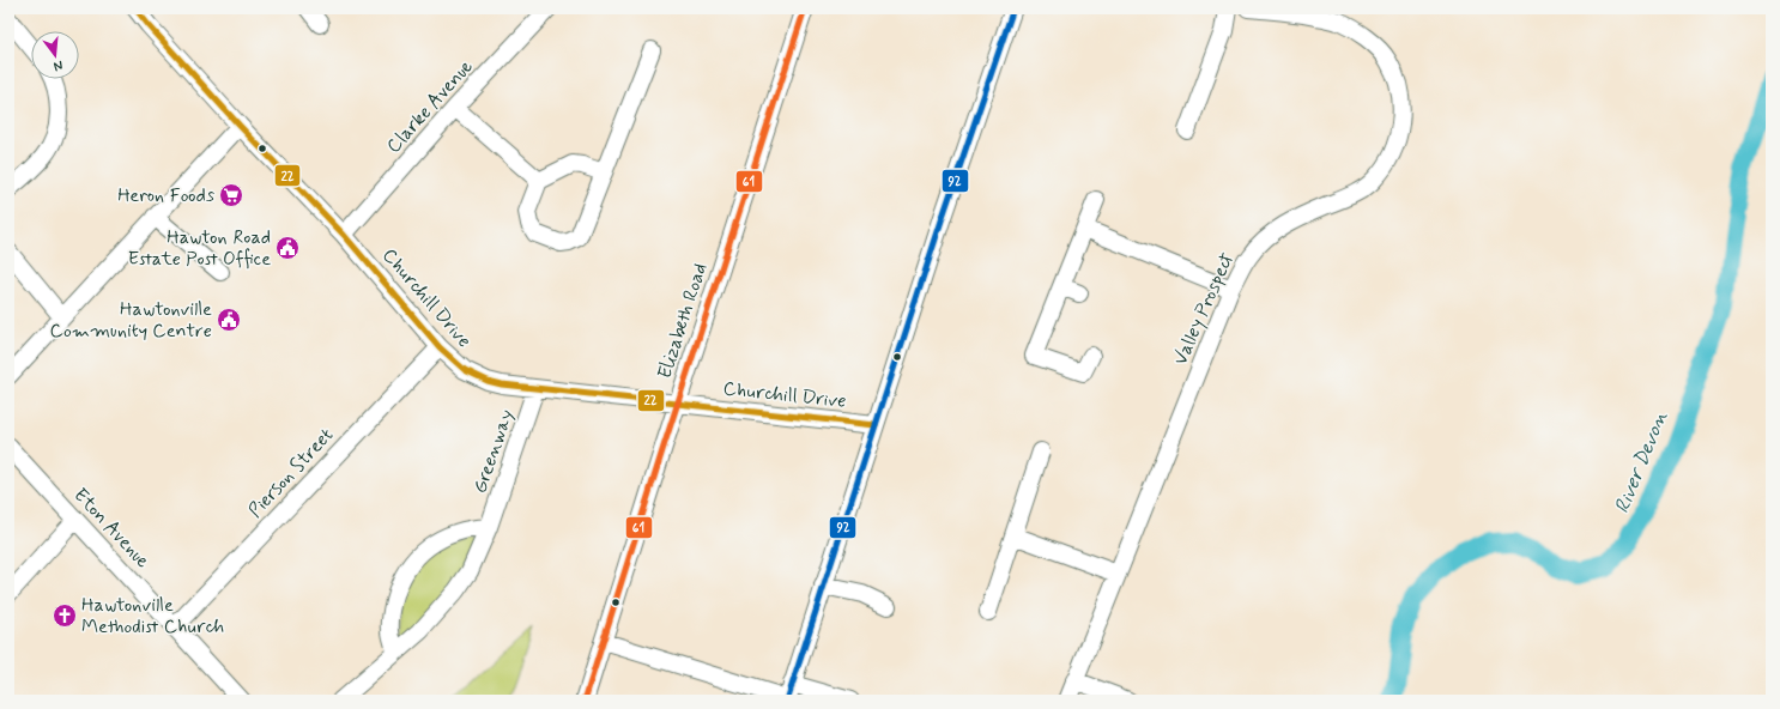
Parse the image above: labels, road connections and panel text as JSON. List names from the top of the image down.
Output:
{
  "streets": {
    "street": [
      "Clarke Avenue",
      "Churchill Drive",
      "Valley Prospect",
      "Elizabeth Road",
      "Greenway",
      "Pierson Street",
      "Eton Avenue"
    ]
  },
  "crossings": [
    ["Clarke Avenue", "Churchill Drive"],
    ["Churchill Drive", "Elizabeth Road"],
    ["Churchill Drive", "Greenway"],
    ["Churchill Drive", "Pierson Street"],
    ["Pierson Street", "Eton Avenue"]
  ],
  "water": ["River Devon"],
  "places": {
    "supermarket": ["Heron Foods"],
    "public building": ["Hawton Road Estate Post Office", "Hawtonville Community Centre"],
    "church": ["Hawtonville Methodist Church"]
  },
  "lines": ["transit line 22", "transit line 92", "transit line 61"],
  "north": "bottom"
}
